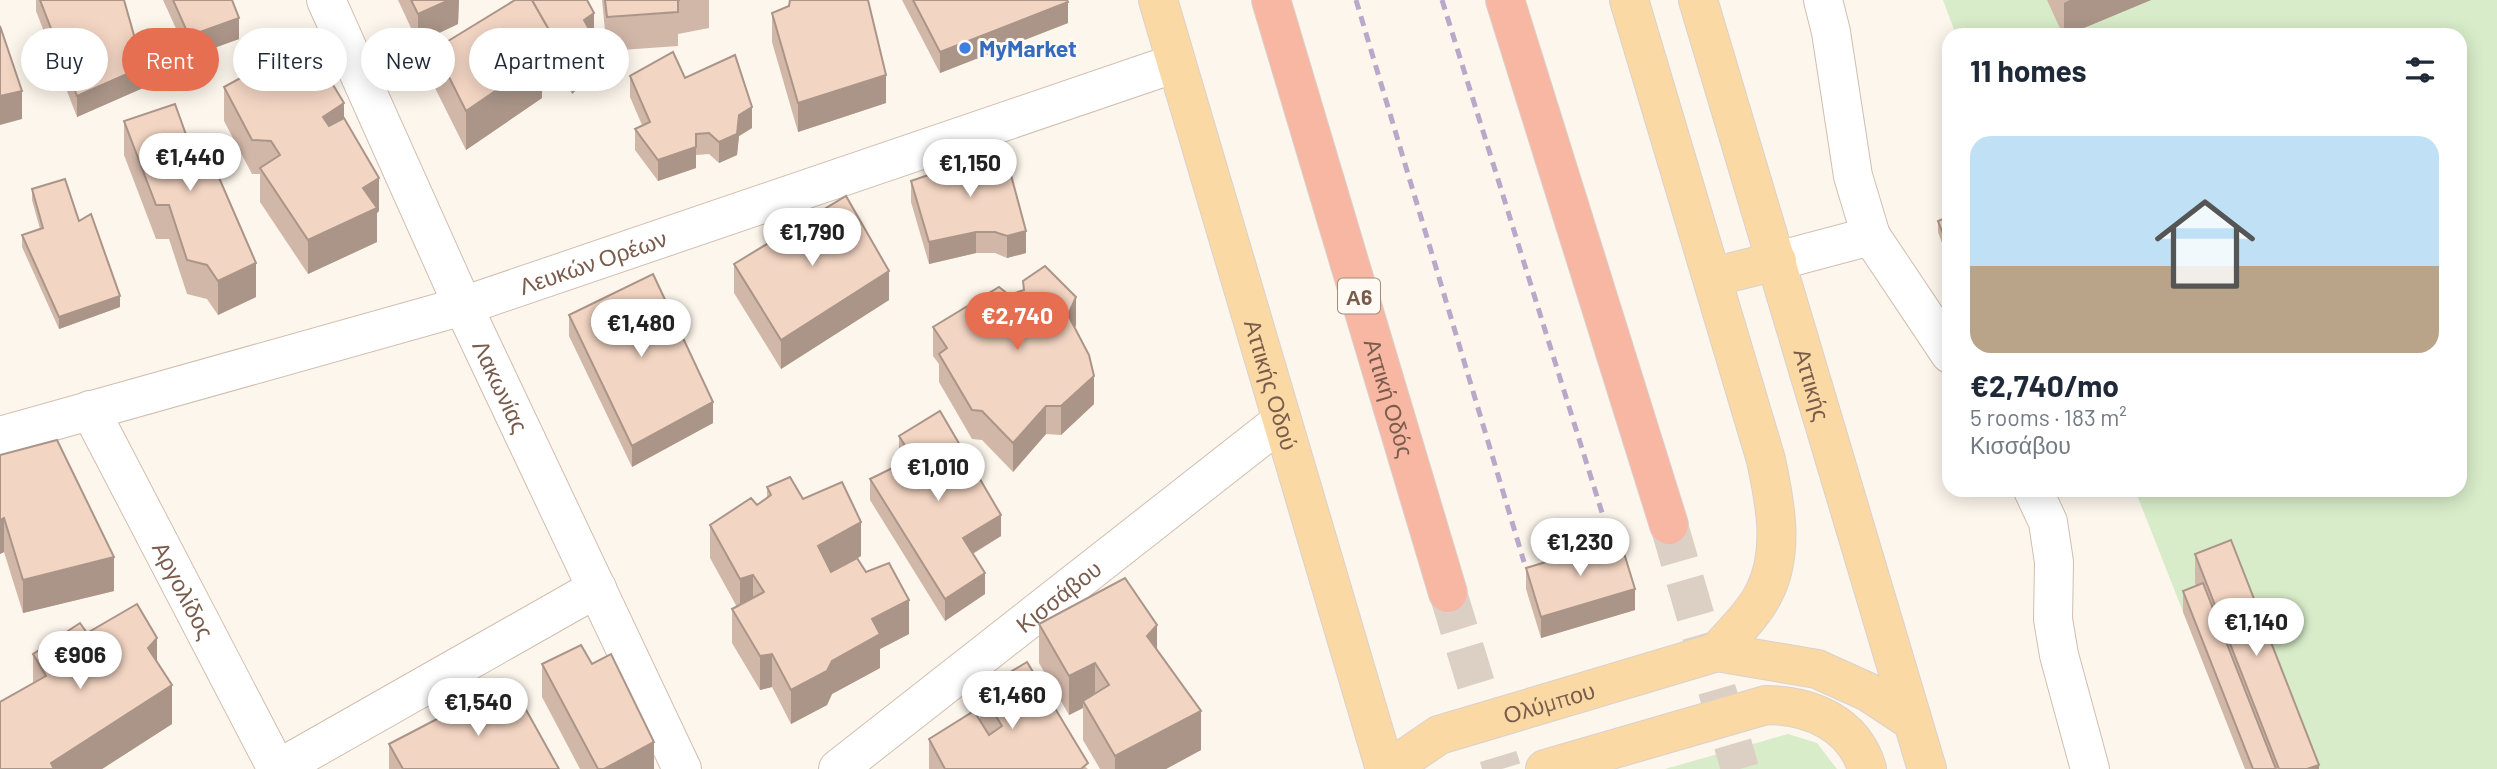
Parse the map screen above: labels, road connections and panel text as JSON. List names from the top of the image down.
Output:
{
  "streets": {
    "highway": ["Α6", "Αττική Οδός"],
    "main road": ["Αττικής", "Αττικής Οδού", "Ολύμπου"],
    "street": [
      "Λευκών Ορέων",
      "Λακωνίας",
      "Αργολίδος",
      "Κισσάβου"
    ]
  },
  "crossings": [
    ["Λευκών Ορέων", "Αττικής Οδού"],
    ["Λευκών Ορέων", "Λακωνίας"],
    ["Λευκών Ορέων", "Αργολίδος"],
    ["Αττικής Οδού", "Κισσάβου"],
    ["Αττικής Οδού", "Ολύμπου"]
  ],
  "places": ["MyMarket"],
  "page": {
    "chip": [
      "Buy",
      "Rent",
      "Filters",
      "New",
      "Apartment"
    ],
    "heading": "11 homes",
    "list": [
      {
        "name": "€2,740/mo",
        "note": "5 rooms · 183 m² · Κισσάβου"
      }
    ],
    "price": [
      "€1,440",
      "€1,150",
      "€1,790",
      "€2,740",
      "€1,480",
      "€1,010",
      "€1,230",
      "€1,140",
      "€906",
      "€1,460",
      "€1,540"
    ]
  }
}
